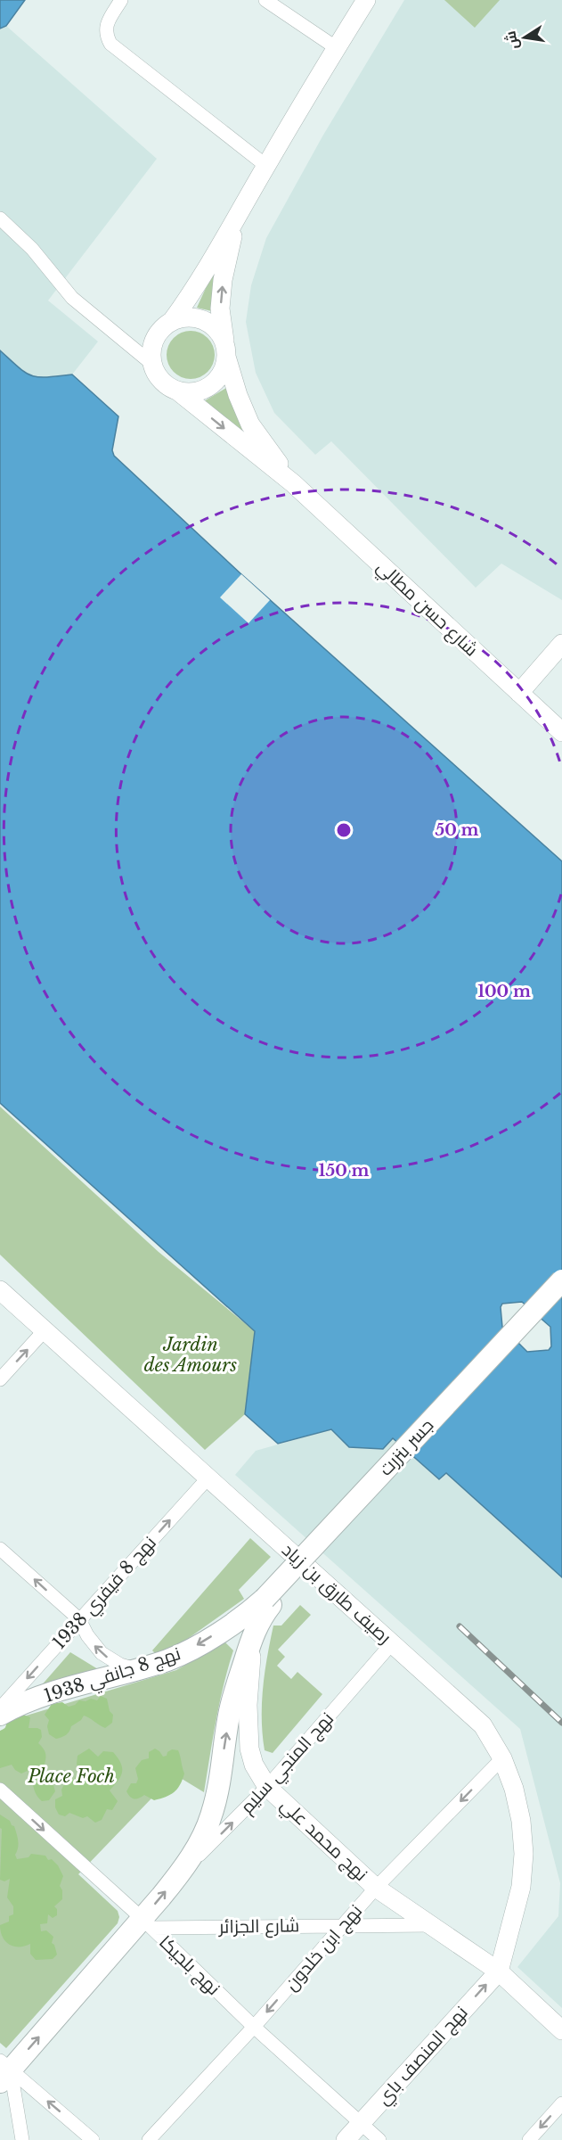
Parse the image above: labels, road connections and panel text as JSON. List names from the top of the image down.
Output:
{
  "streets": {
    "main road": ["جسر بنزرت", "نهج 8 جانفي 1938", "نهج المنجي سليم"],
    "street": [
      "شارع حسن مطالي",
      "نهج 8 فيفري 1938",
      "رصيف طارق بن زياد",
      "نهج محمد علي",
      "شارع الجزائر",
      "نهج ابن خلدون",
      "نهج بلجيكا",
      "نهج المنصف باي"
    ]
  },
  "crossings": [
    ["جسر بنزرت", "نهج 8 جانفي 1938"],
    ["جسر بنزرت", "نهج المنجي سليم"],
    ["جسر بنزرت", "نهج محمد علي"],
    ["نهج 8 فيفري 1938", "رصيف طارق بن زياد"],
    ["رصيف طارق بن زياد", "نهج المنجي سليم"],
    ["رصيف طارق بن زياد", "نهج ابن خلدون"],
    ["رصيف طارق بن زياد", "نهج المنصف باي"],
    ["نهج 8 جانفي 1938", "نهج المنجي سليم"],
    ["نهج 8 جانفي 1938", "نهج محمد علي"],
    ["نهج المنجي سليم", "نهج محمد علي"],
    ["نهج المنجي سليم", "شارع الجزائر"],
    ["نهج المنجي سليم", "نهج بلجيكا"],
    ["نهج محمد علي", "نهج ابن خلدون"],
    ["شارع الجزائر", "نهج ابن خلدون"],
    ["شارع الجزائر", "نهج بلجيكا"],
    ["نهج ابن خلدون", "نهج بلجيكا"],
    ["نهج بلجيكا", "نهج المنصف باي"]
  ],
  "one_way": [
    "نهج 8 جانفي 1938",
    "نهج المنجي سليم",
    "نهج ابن خلدون",
    "نهج بلجيكا",
    "نهج المنصف باي"
  ],
  "parks": ["Jardin des Amours", "Place Foch"],
  "north": "left",
  "rings": ["50 m", "100 m", "150 m"]
}
